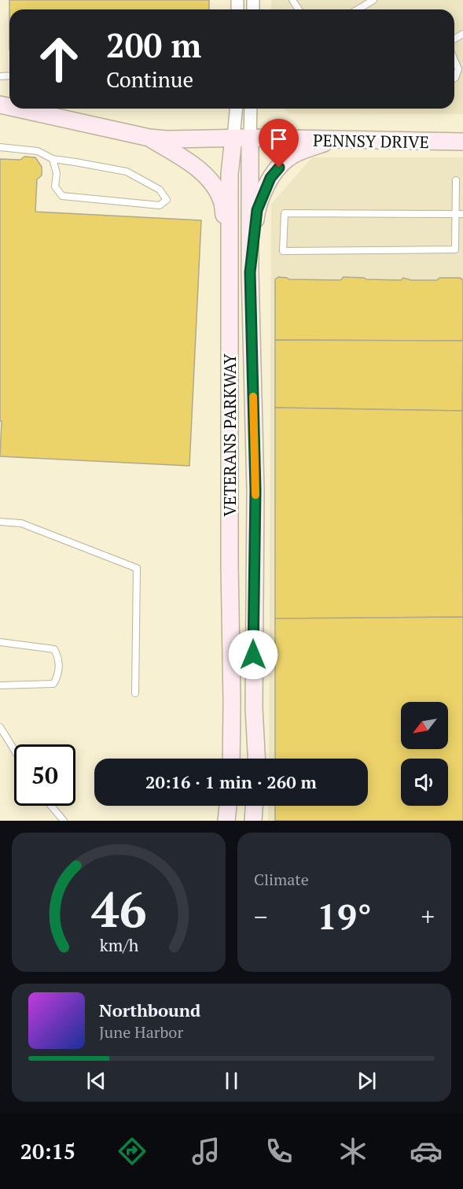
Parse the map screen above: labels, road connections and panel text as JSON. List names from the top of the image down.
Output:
{
  "streets": {
    "main road": ["PENNSY DRIVE", "VETERANS PARKWAY"]
  },
  "crossings": [
    ["PENNSY DRIVE", "VETERANS PARKWAY"]
  ],
  "north": "bottom left",
  "page": {
    "turn": ["200 m", "Continue"],
    "limit": "50",
    "trip": "20:16 · 1 min · 260 m",
    "tile": "Climate",
    "heat": ["−", "19°", "+"],
    "song": ["Northbound", "June Harbor"],
    "tabs": "20:15",
    "gauge": ["46", "km/h"]
  }
}
